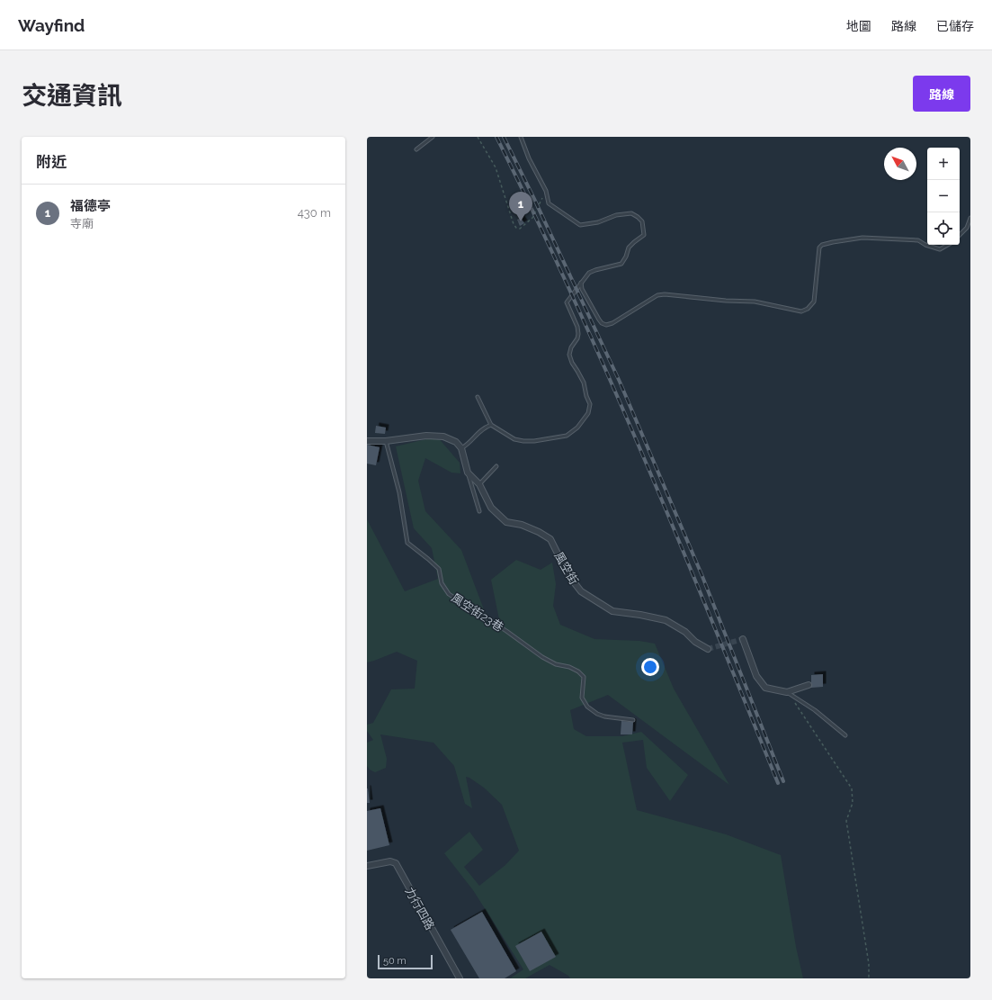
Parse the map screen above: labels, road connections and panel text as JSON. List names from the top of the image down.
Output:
{
  "streets": {
    "street": ["風空街", "力行四路"],
    "lane": ["風空街23巷"]
  },
  "scale_bar": "50 m",
  "north": "top left",
  "page": {
    "header": "Wayfind",
    "nav": ["地圖", "路線", "已儲存"],
    "title": "交通資訊",
    "buttons": "路線",
    "heading": "附近",
    "map_buttons": ["+", "−"],
    "list": [
      {
        "mark": "1",
        "name": "福德亭",
        "note": "寺廟",
        "value": "430 m"
      }
    ],
    "pins": "1",
    "scale": "50 m"
  }
}
